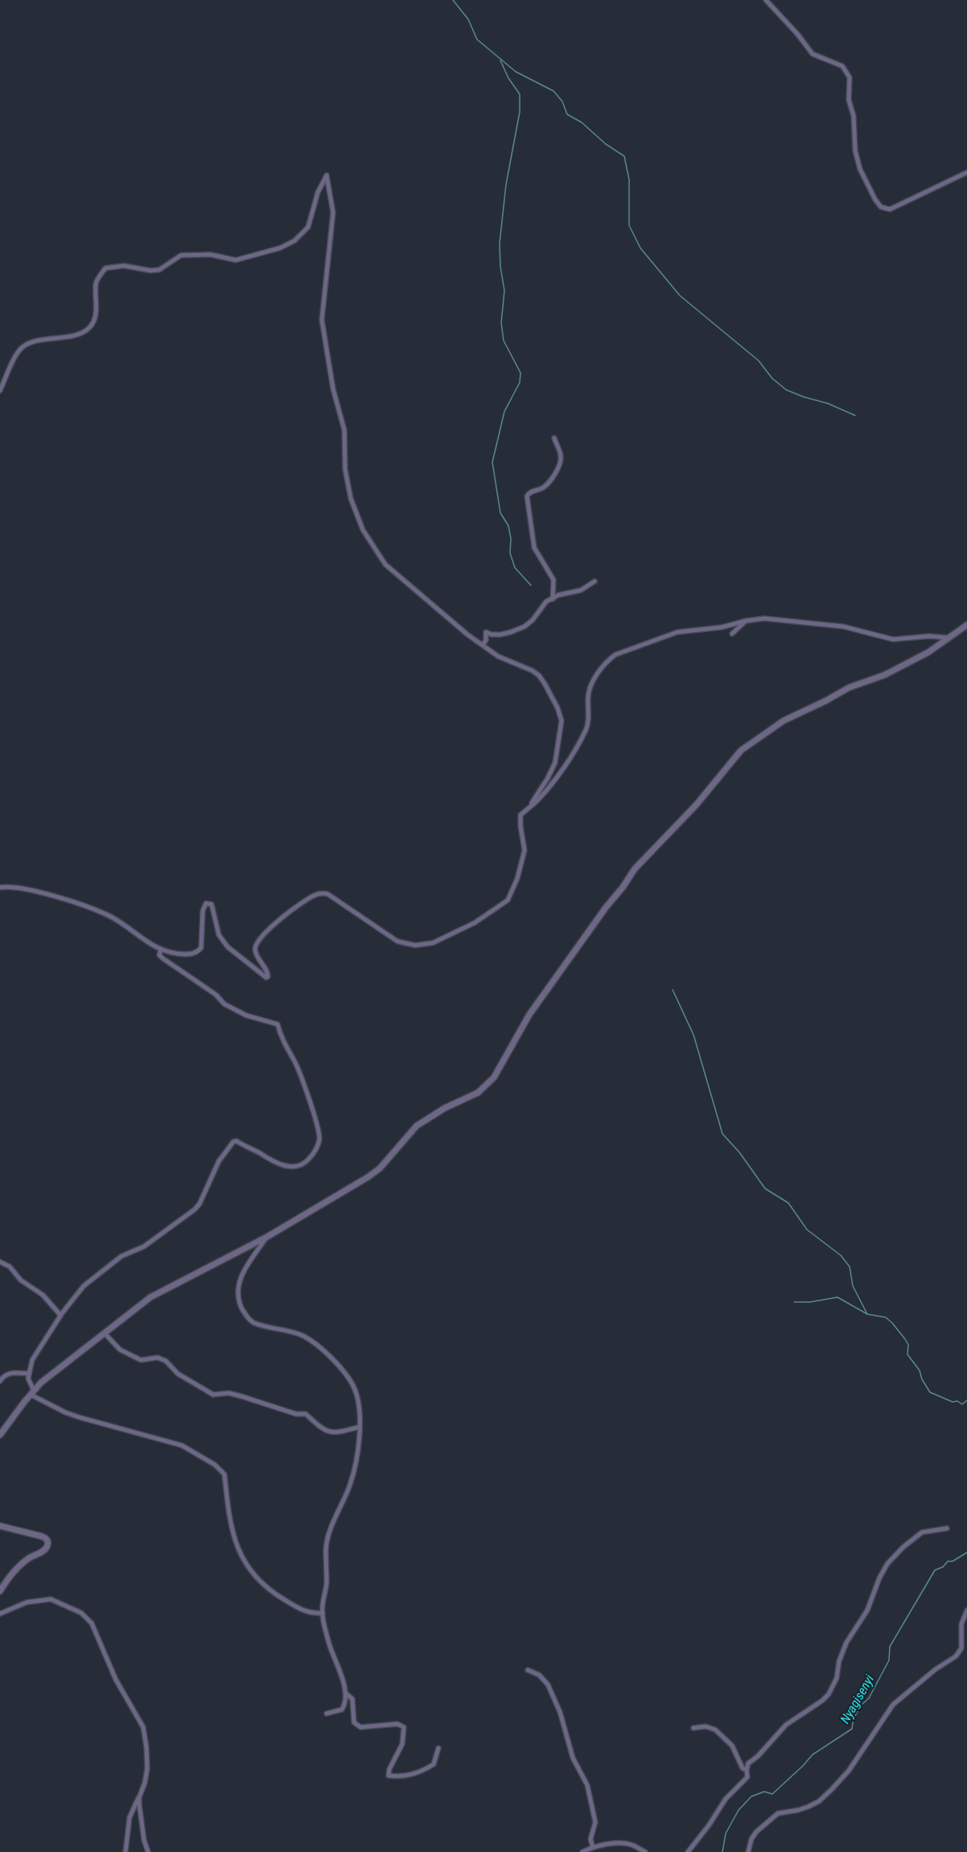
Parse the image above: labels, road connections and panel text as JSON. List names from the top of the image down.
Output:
{
  "water": ["Nyagisenyi"]
}
